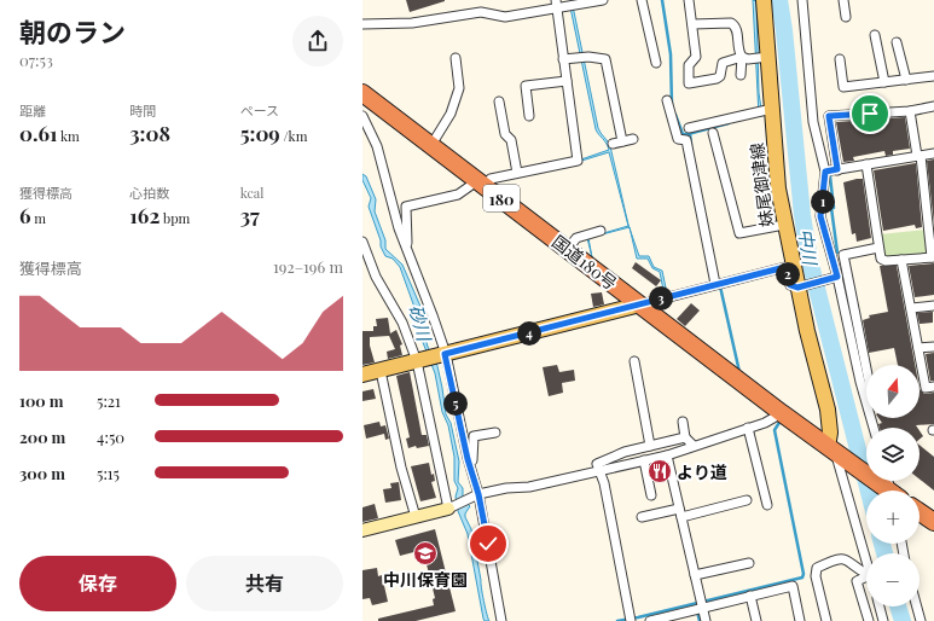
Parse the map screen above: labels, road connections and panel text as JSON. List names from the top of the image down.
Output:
{
  "streets": {
    "highway": ["180", "国道180号"],
    "main road": ["妹尾御津線"]
  },
  "crossings": [
    ["妹尾御津線", "国道180号"]
  ],
  "water": ["中川", "砂川"],
  "places": {
    "restaurant": ["より道"],
    "school or university": ["中川保育園"]
  },
  "north": "top",
  "page": {
    "heading": ["朝のラン", "07:53"],
    "stats": [
      ["距離", "0.61 km"],
      ["時間", "3:08"],
      ["ペース", "5:09 /km"],
      ["獲得標高", "6 m"],
      ["心拍数", "162 bpm"],
      ["kcal", "37"]
    ],
    "pins": [
      "1",
      "2",
      "3",
      "4",
      "5"
    ],
    "chart": ["獲得標高", "192–196 m"],
    "map_buttons": ["+", "−"],
    "list": [
      {
        "name": "100 m",
        "note": "5:21"
      },
      {
        "name": "200 m",
        "note": "4:50"
      },
      {
        "name": "300 m",
        "note": "5:15"
      }
    ],
    "buttons": ["保存", "共有"]
  }
}
